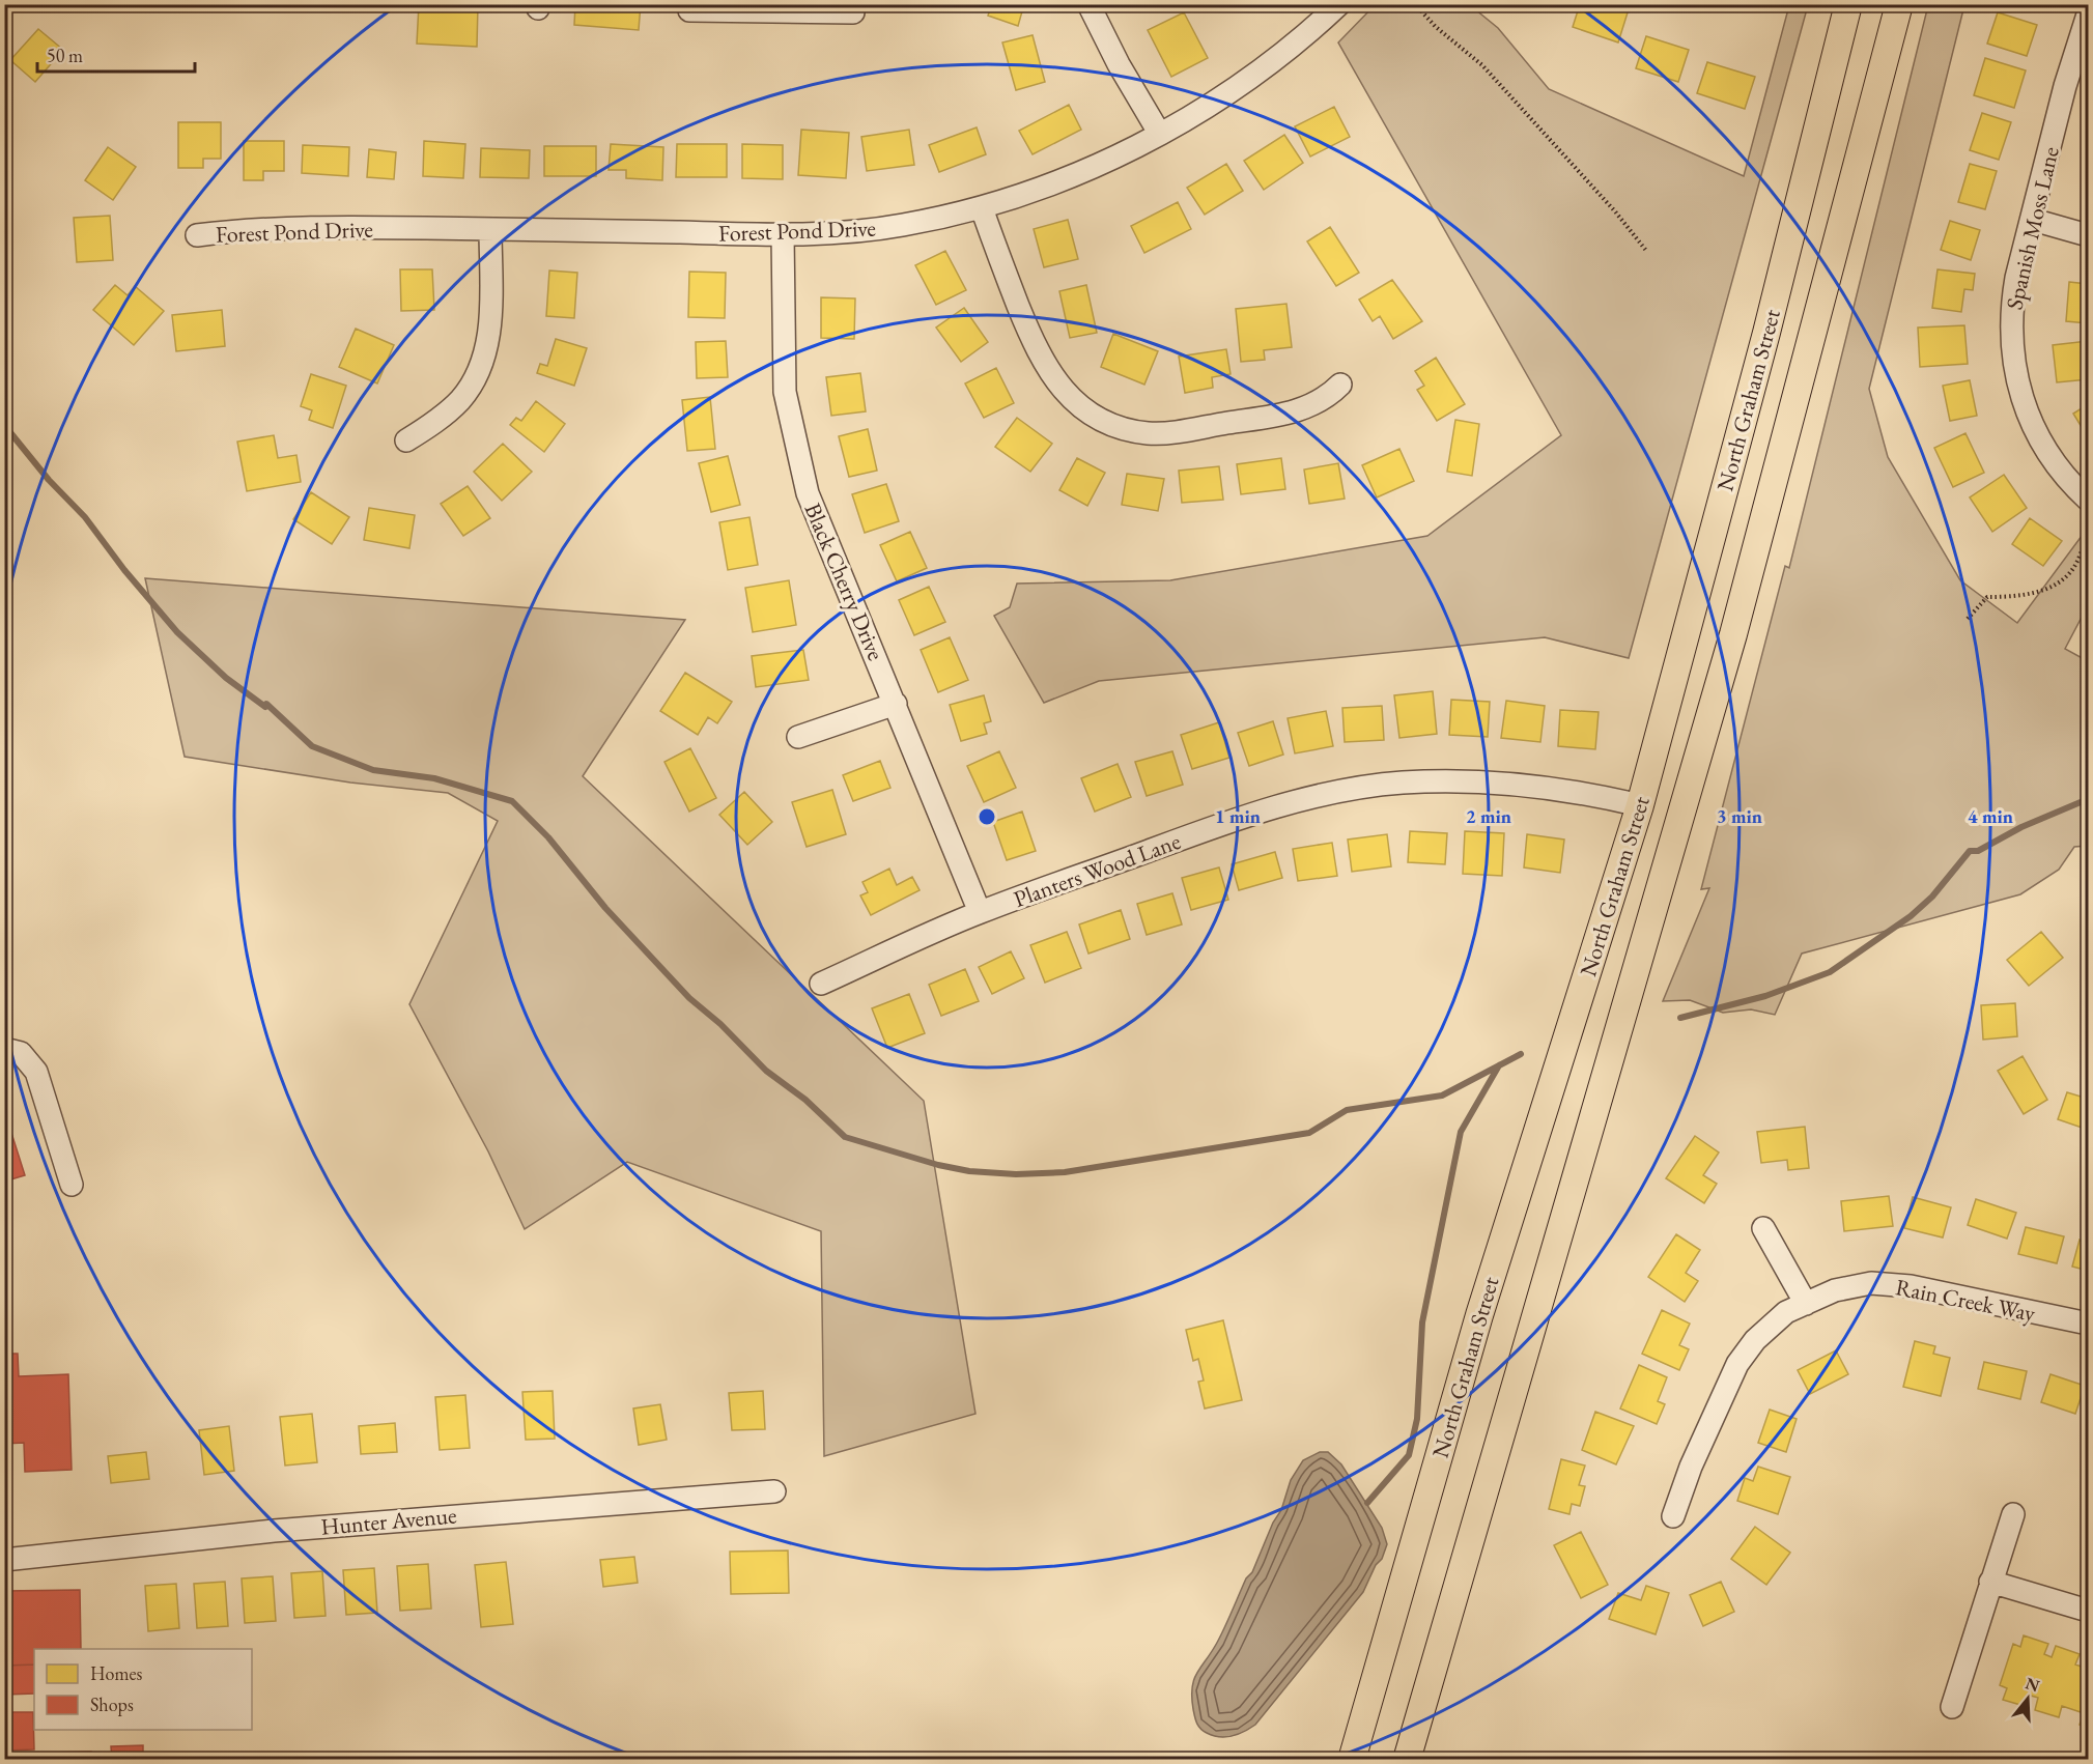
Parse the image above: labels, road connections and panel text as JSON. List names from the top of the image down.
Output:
{
  "streets": {
    "main road": ["North Graham Street"],
    "street": [
      "Spanish Moss Lane",
      "Forest Pond Drive",
      "Black Cherry Drive",
      "Planters Wood Lane",
      "Rain Creek Way",
      "Hunter Avenue"
    ]
  },
  "crossings": [
    ["Forest Pond Drive", "Black Cherry Drive"],
    ["North Graham Street", "Planters Wood Lane"],
    ["Black Cherry Drive", "Planters Wood Lane"]
  ],
  "legend": ["Homes", "Shops"],
  "scale_bar": "50 m",
  "north": "top",
  "rings": [
    "1 min",
    "2 min",
    "3 min",
    "4 min"
  ]
}
